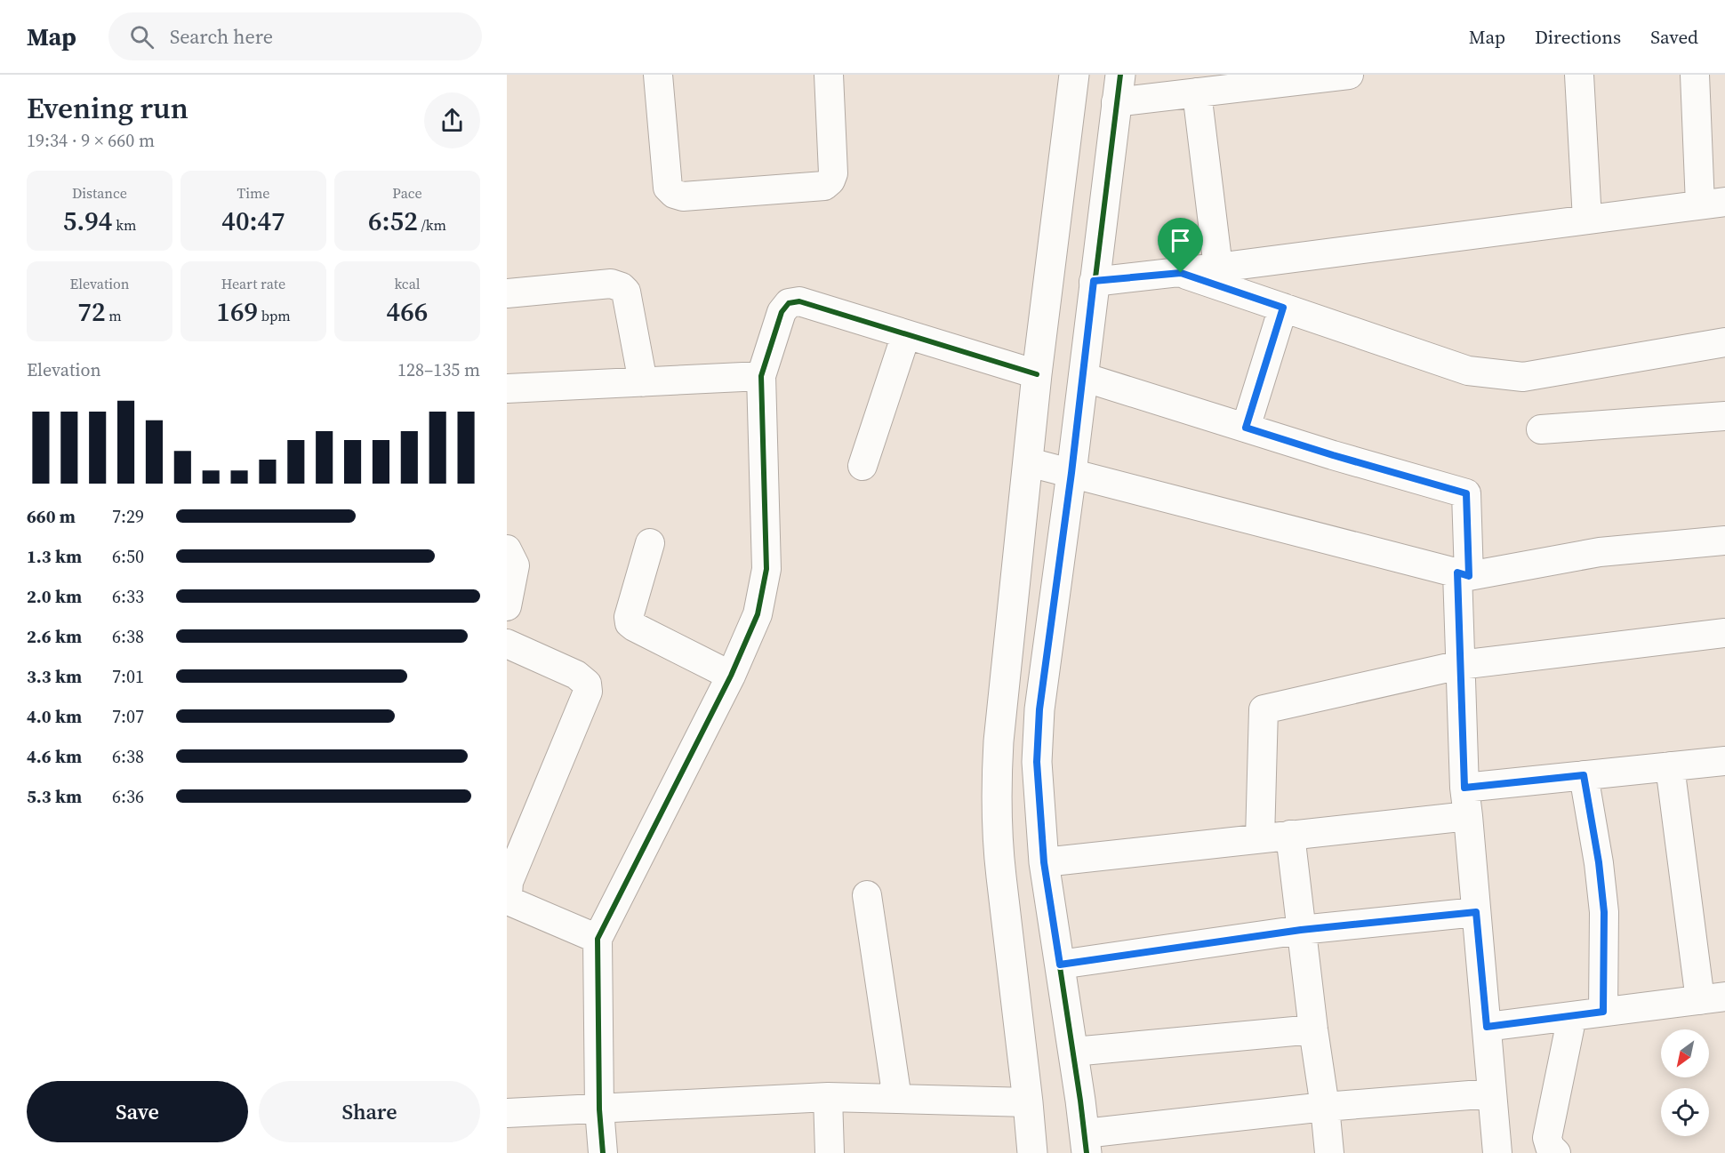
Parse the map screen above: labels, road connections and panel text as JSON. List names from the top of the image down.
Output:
{
  "north": "bottom left",
  "page": {
    "header": "Map",
    "search": "Search here",
    "nav": ["Map", "Directions", "Saved"],
    "heading": ["Evening run", "19:34 · 9 × 660 m"],
    "stats": [
      ["Distance", "5.94 km"],
      ["Time", "40:47"],
      ["Pace", "6:52 /km"],
      ["Elevation", "72 m"],
      ["Heart rate", "169 bpm"],
      ["kcal", "466"]
    ],
    "chart": ["Elevation", "128–135 m"],
    "list": [
      {
        "name": "660 m",
        "note": "7:29"
      },
      {
        "name": "1.3 km",
        "note": "6:50"
      },
      {
        "name": "2.0 km",
        "note": "6:33"
      },
      {
        "name": "2.6 km",
        "note": "6:38"
      },
      {
        "name": "3.3 km",
        "note": "7:01"
      },
      {
        "name": "4.0 km",
        "note": "7:07"
      },
      {
        "name": "4.6 km",
        "note": "6:38"
      },
      {
        "name": "5.3 km",
        "note": "6:36"
      }
    ],
    "buttons": ["Save", "Share"]
  }
}
